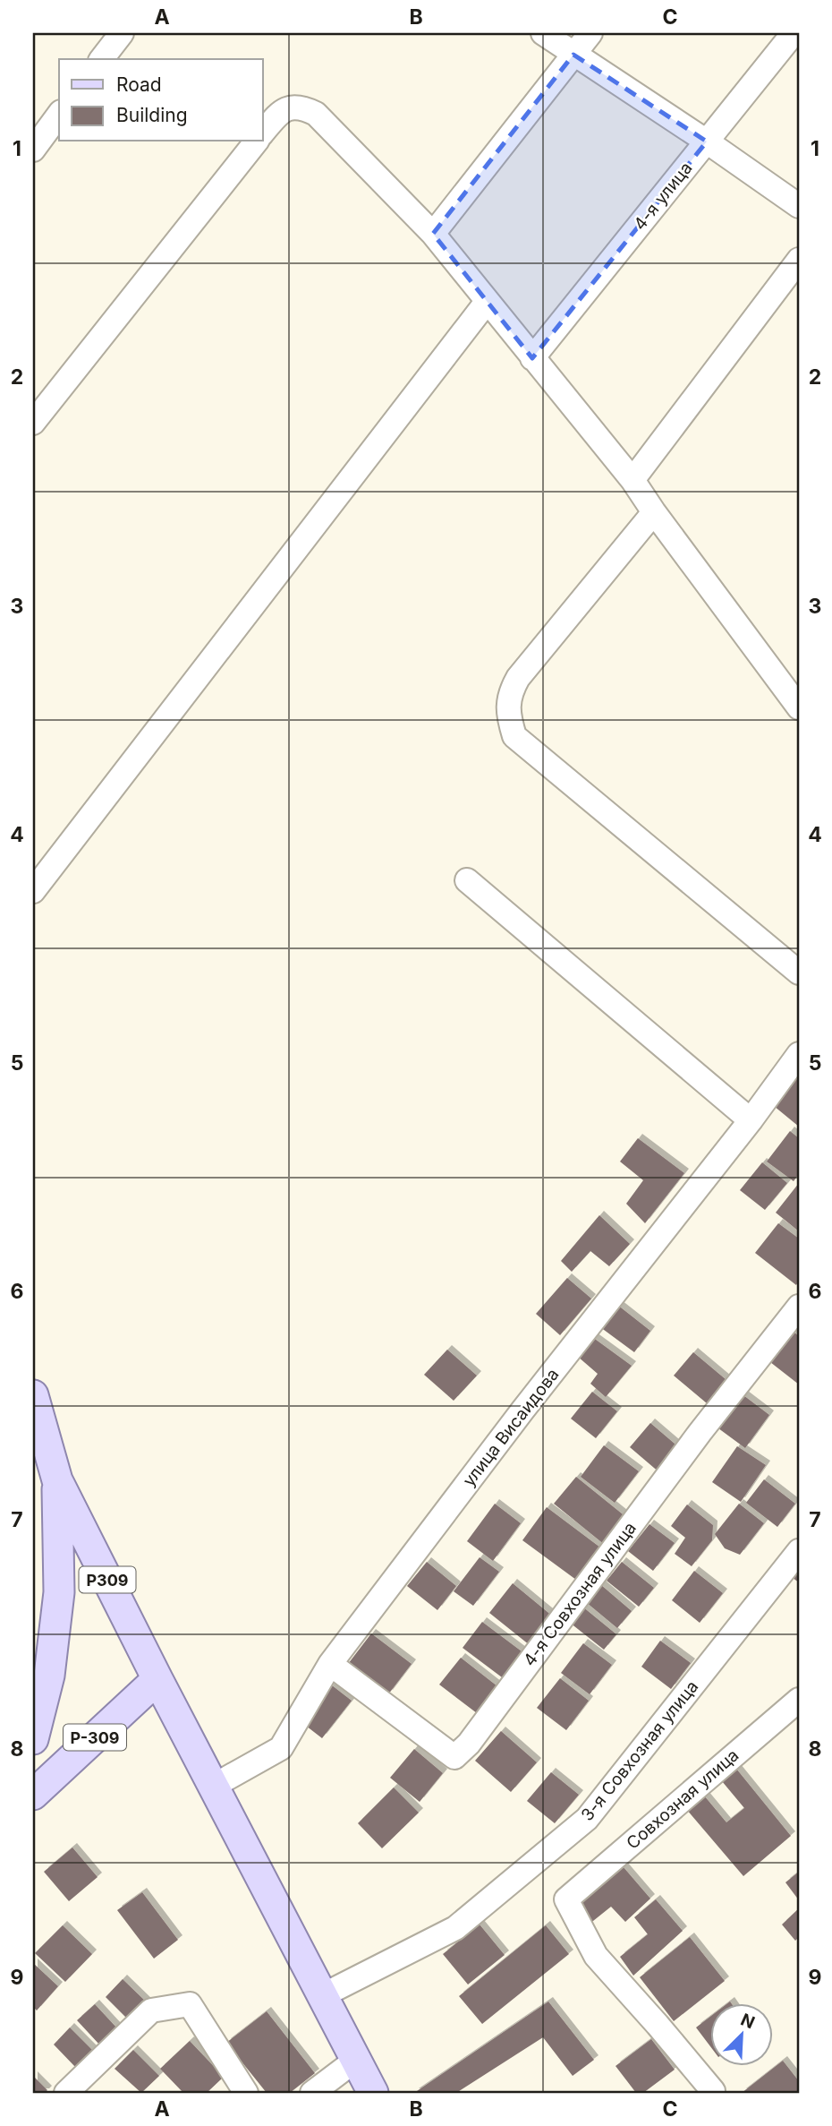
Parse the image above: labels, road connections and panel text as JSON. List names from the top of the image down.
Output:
{
  "streets": {
    "main road": ["Р309", "Р-309"],
    "street": [
      "4-я улица",
      "улица Висаидова",
      "4-я Совхозная улица",
      "3-я Совхозная улица",
      "Совхозная улица"
    ]
  },
  "crossings": [
    ["улица Висаидова", "4-я Совхозная улица"],
    ["Р309", "Р-309"]
  ],
  "legend": ["Road", "Building"],
  "north": "top right",
  "grid": {
    "columns": ["A", "B", "C"],
    "rows": [
      "1",
      "2",
      "3",
      "4",
      "5",
      "6",
      "7",
      "8",
      "9"
    ]
  }
}
